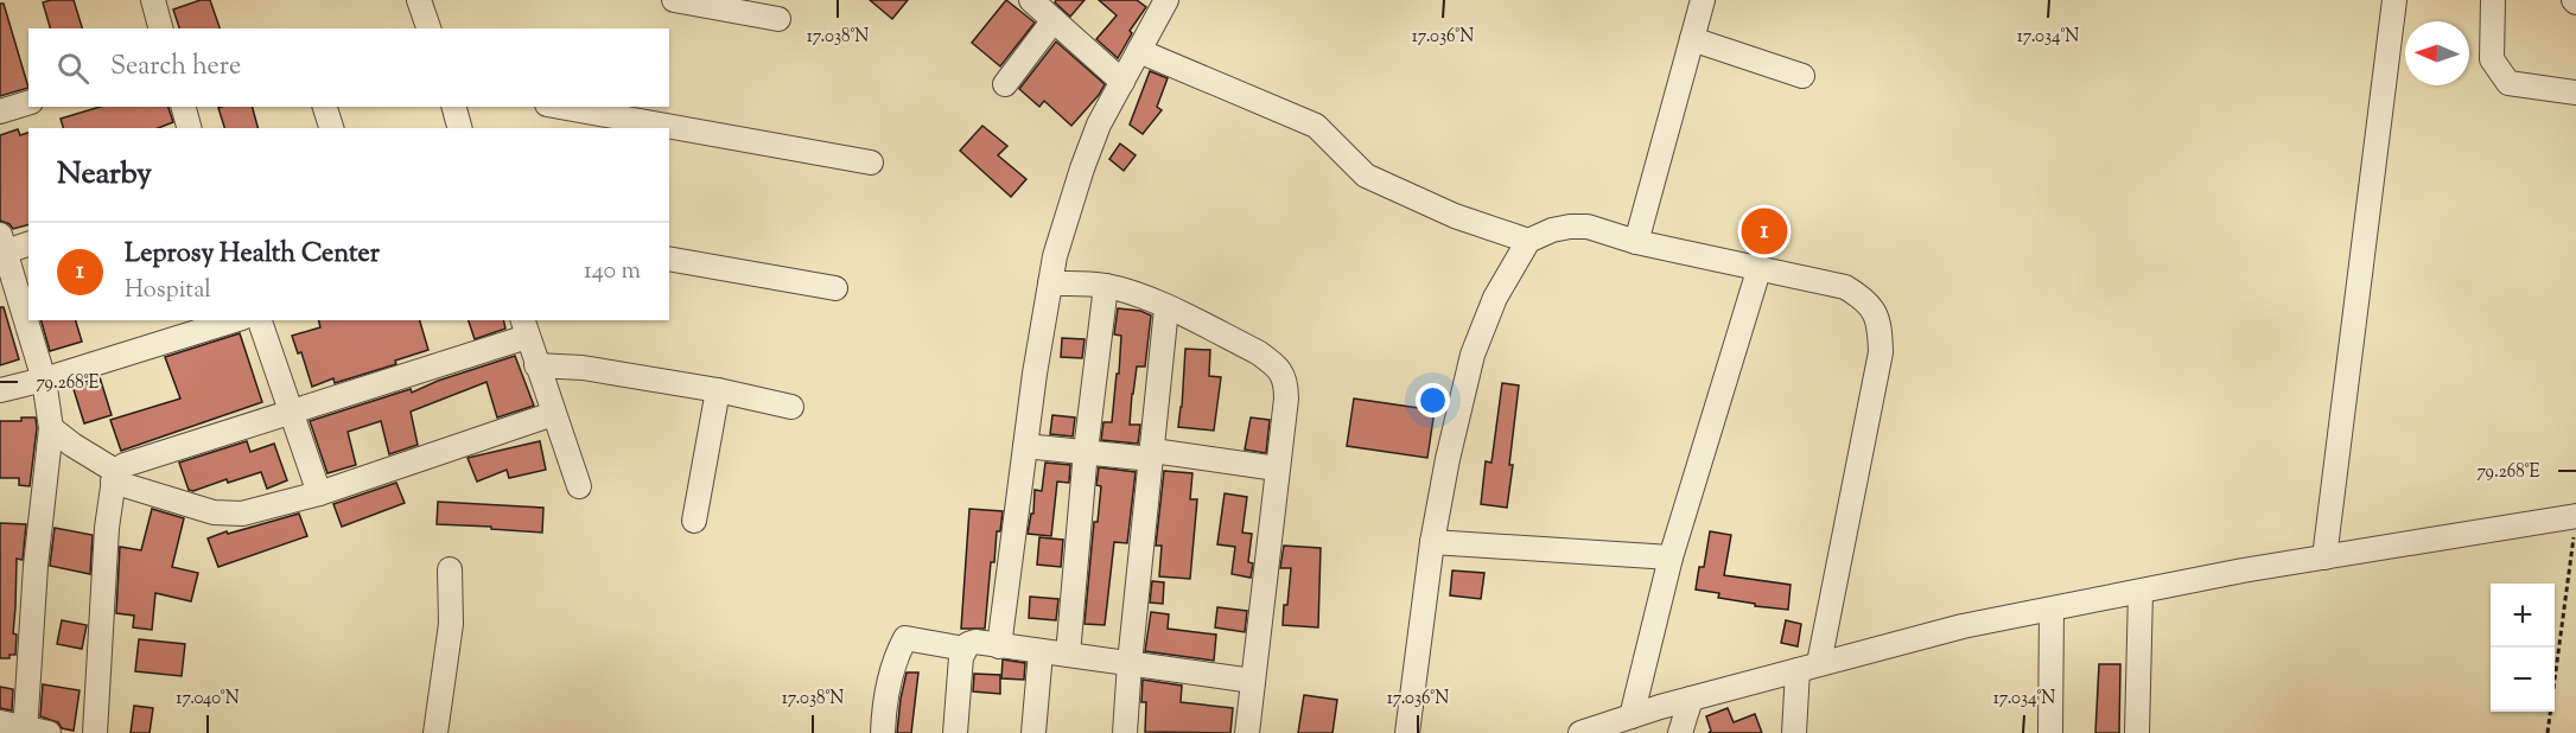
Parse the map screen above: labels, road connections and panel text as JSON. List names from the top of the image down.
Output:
{
  "north": "left",
  "page": {
    "search": "Search here",
    "heading": "Nearby",
    "pins": "1",
    "list": [
      {
        "mark": "1",
        "name": "Leprosy Health Center",
        "note": "Hospital",
        "value": "140 m"
      }
    ],
    "map_buttons": ["+", "−"]
  },
  "coordinates": [
    "17.038°N",
    "17.036°N",
    "17.034°N",
    "79.268°E",
    "17.040°N"
  ]
}
